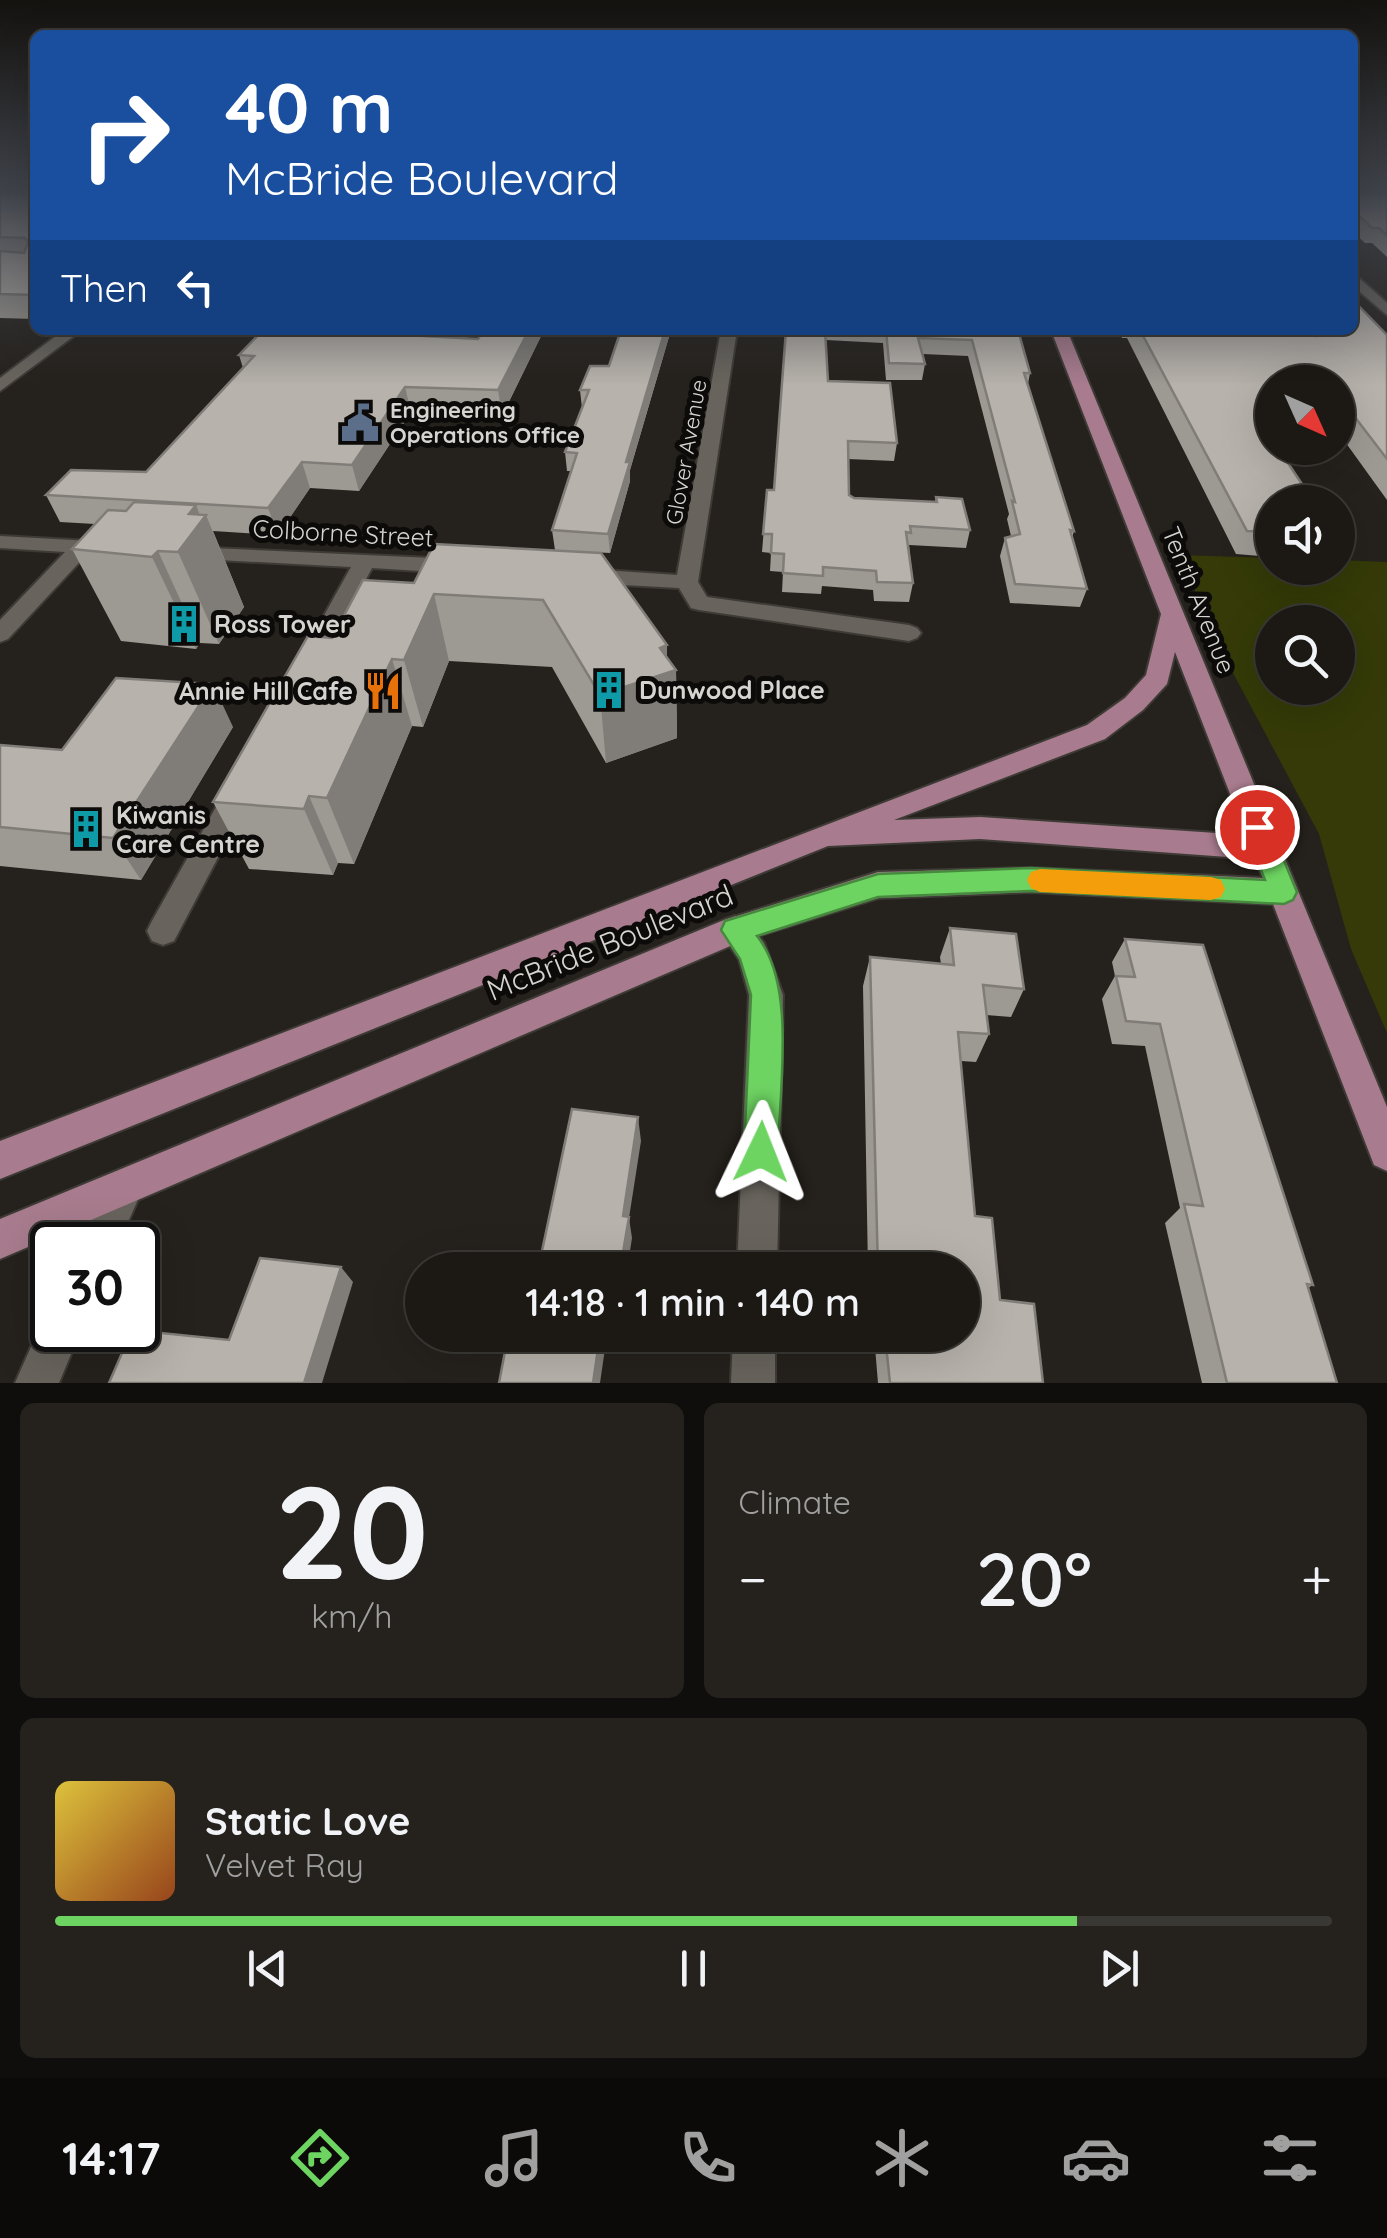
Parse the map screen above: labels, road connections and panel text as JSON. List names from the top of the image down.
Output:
{
  "streets": {
    "main road": ["Tenth Avenue", "McBride Boulevard"],
    "street": ["Glover Avenue", "Colborne Street"]
  },
  "crossings": [
    ["Tenth Avenue", "McBride Boulevard"]
  ],
  "places": {
    "public building": ["Engineering Operations Office"],
    "building": ["Ross Tower", "Dunwood Place", "Kiwanis Care Centre"],
    "restaurant": ["Annie Hill Cafe"]
  },
  "north": "bottom right",
  "page": {
    "turn": ["40 m", "McBride Boulevard"],
    "then": "Then",
    "limit": "30",
    "trip": "14:18 · 1 min · 140 m",
    "tile": [
      ["20", "km/h"],
      "Climate"
    ],
    "heat": ["−", "20°", "+"],
    "song": ["Static Love", "Velvet Ray"],
    "tabs": "14:17"
  }
}
